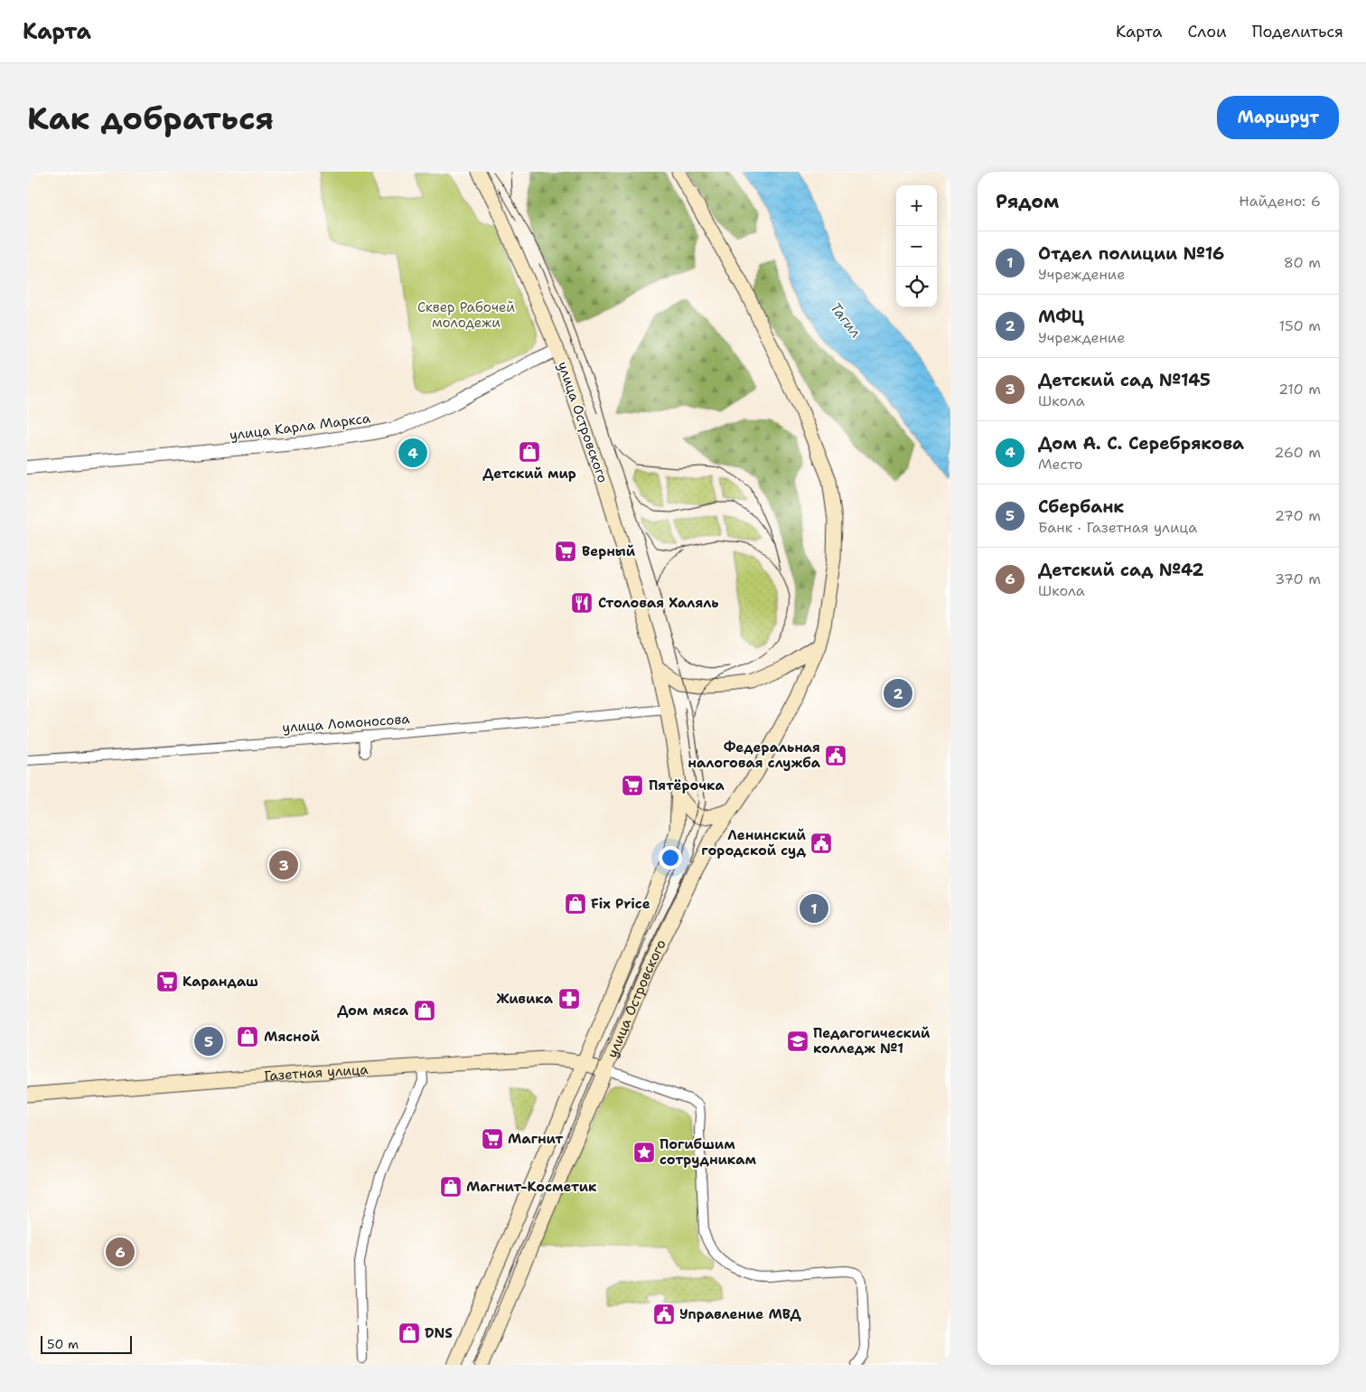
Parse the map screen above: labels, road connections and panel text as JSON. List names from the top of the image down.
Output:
{
  "streets": {
    "main road": ["улица Островского", "Газетная улица"],
    "street": ["улица Карла Маркса", "улица Ломоносова"]
  },
  "crossings": [
    ["улица Островского", "улица Карла Маркса"],
    ["улица Островского", "улица Ломоносова"],
    ["улица Островского", "Газетная улица"]
  ],
  "water": ["Тагил"],
  "parks": ["Сквер Рабочей молодежи"],
  "places": {
    "shop": [
      "Детский мир",
      "Fix Price",
      "Дом мяса",
      "Мясной",
      "Магнит-Косметик",
      "DNS"
    ],
    "supermarket": [
      "Верный",
      "Пятёрочка",
      "Карандаш",
      "Магнит"
    ],
    "restaurant": ["Столовая Халяль"],
    "public building": ["Федеральная налоговая служба", "Ленинский городской суд", "Управление МВД"],
    "pharmacy": ["Живика"],
    "school or university": ["Педагогический колледж №1"],
    "place": ["Погибшим сотрудникам"]
  },
  "scale_bar": "50 m",
  "page": {
    "header": "Карта",
    "nav": ["Карта", "Слои", "Поделиться"],
    "buttons": "Маршрут",
    "title": "Как добраться",
    "heading": ["Рядом", "Найдено: 6"],
    "map_buttons": ["+", "−"],
    "list": [
      {
        "mark": "1",
        "name": "Отдел полиции №16",
        "note": "Учреждение",
        "value": "80 m"
      },
      {
        "mark": "2",
        "name": "МФЦ",
        "note": "Учреждение",
        "value": "150 m"
      },
      {
        "mark": "3",
        "name": "Детский сад №145",
        "note": "Школа",
        "value": "210 m"
      },
      {
        "mark": "4",
        "name": "Дом А. С. Серебрякова",
        "note": "Место",
        "value": "260 m"
      },
      {
        "mark": "5",
        "name": "Сбербанк",
        "note": "Банк · Газетная улица",
        "value": "270 m"
      },
      {
        "mark": "6",
        "name": "Детский сад №42",
        "note": "Школа",
        "value": "370 m"
      }
    ],
    "pins": [
      "4",
      "2",
      "3",
      "1",
      "5",
      "6"
    ],
    "scale": "50 m"
  }
}
